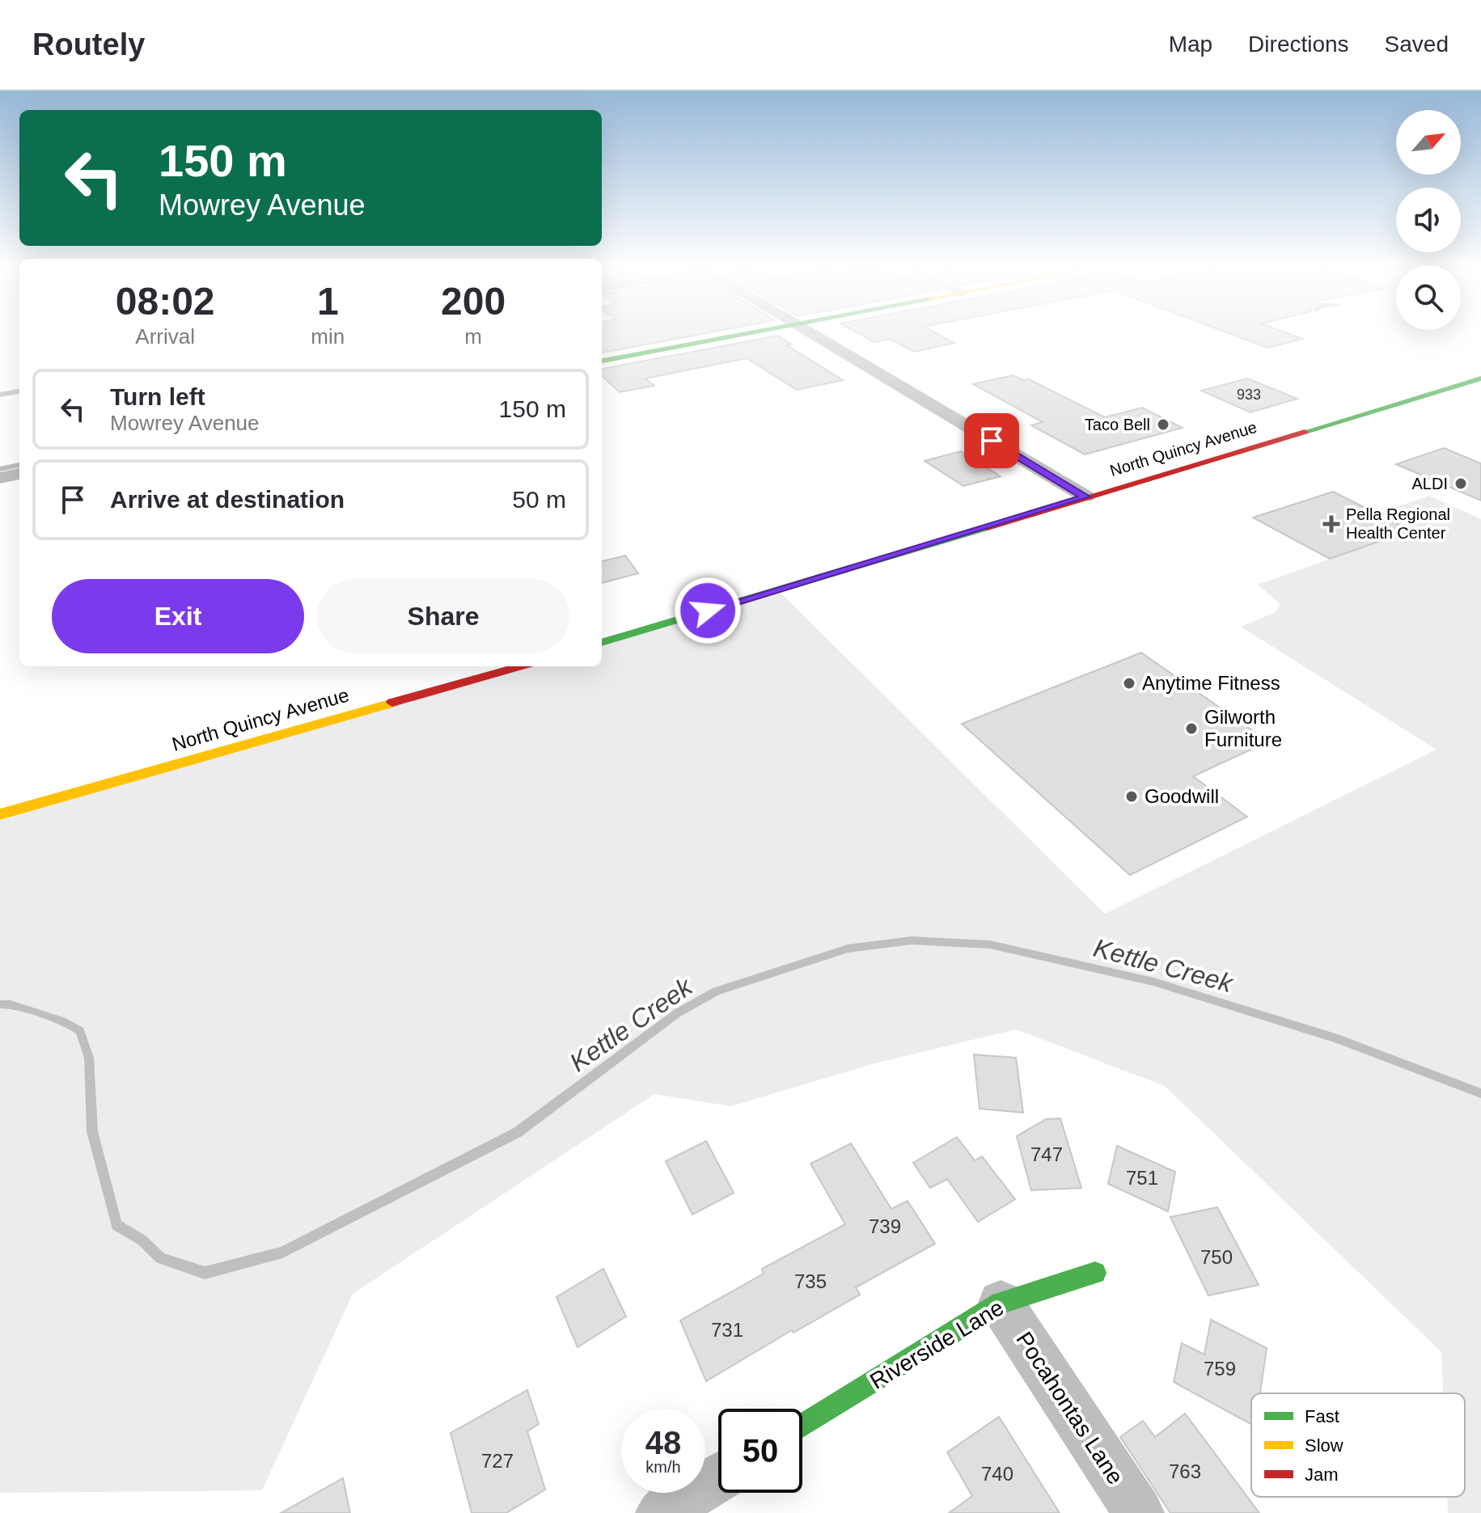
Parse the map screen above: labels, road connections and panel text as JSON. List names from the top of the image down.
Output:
{
  "streets": {
    "main road": ["North Quincy Avenue", "Riverside Lane"],
    "street": ["Pocahontas Lane"]
  },
  "crossings": [
    ["Riverside Lane", "Pocahontas Lane"]
  ],
  "water": ["Kettle Creek"],
  "places": {
    "other": [
      "Taco Bell",
      "ALDI",
      "Anytime Fitness",
      "Gilworth Furniture",
      "Goodwill"
    ],
    "health": ["Pella Regional Health Center"]
  },
  "house_numbers": [
    "933",
    "747",
    "751",
    "739",
    "750",
    "735",
    "731",
    "759",
    "727",
    "763",
    "740"
  ],
  "legend": ["Fast", "Slow", "Jam"],
  "north": "top right",
  "page": {
    "header": "Routely",
    "nav": ["Map", "Directions", "Saved"],
    "turn": ["150 m", "Mowrey Avenue"],
    "eta": [
      "08:02",
      "Arrival",
      "1",
      "min",
      "200",
      "m"
    ],
    "list": [
      {
        "name": "Turn left",
        "note": "Mowrey Avenue",
        "value": "150 m"
      },
      {
        "name": "Arrive at destination",
        "value": "50 m"
      }
    ],
    "buttons": ["Exit", "Share"],
    "speed": "48 km/h",
    "limit": "50"
  }
}
